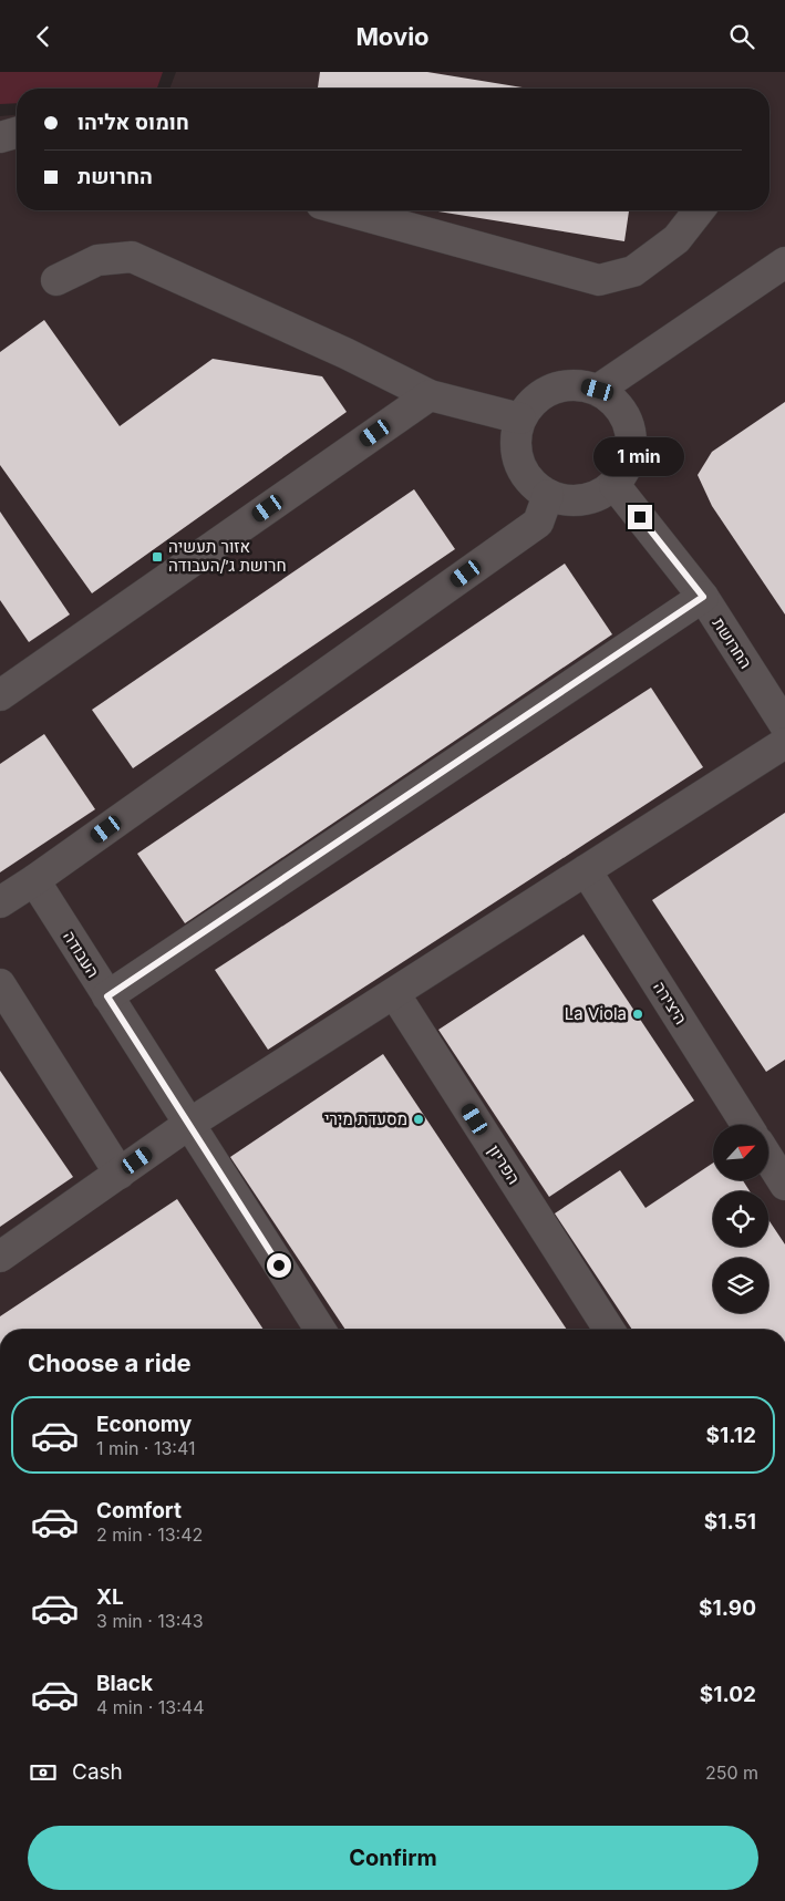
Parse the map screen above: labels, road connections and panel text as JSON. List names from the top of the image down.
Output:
{
  "streets": {
    "street": [
      "החרושת",
      "העבודה",
      "היצירה",
      "הפריון"
    ]
  },
  "places": {
    "transit": ["אזור תעשיה חרושת ג׳/העבודה"],
    "other": ["La Viola", "מסעדת מירי"]
  },
  "north": "top right",
  "page": {
    "header": "Movio",
    "banner": ["חומוס אליהו", "החרושת"],
    "bubble": "1 min",
    "heading": "Choose a ride",
    "list": [
      {
        "name": "Economy",
        "note": "1 min · 13:41",
        "value": "$1.12"
      },
      {
        "name": "Comfort",
        "note": "2 min · 13:42",
        "value": "$1.51"
      },
      {
        "name": "XL",
        "note": "3 min · 13:43",
        "value": "$1.90"
      },
      {
        "name": "Black",
        "note": "4 min · 13:44",
        "value": "$1.02"
      }
    ],
    "pay": ["Cash", "250 m"],
    "buttons": "Confirm"
  }
}
